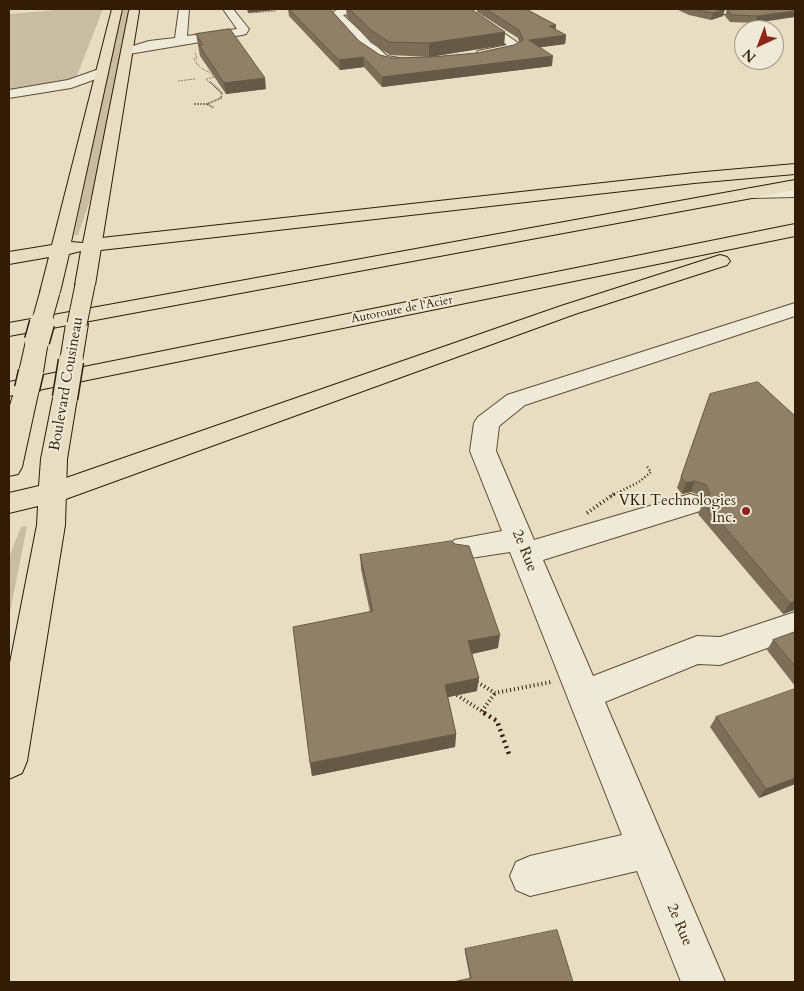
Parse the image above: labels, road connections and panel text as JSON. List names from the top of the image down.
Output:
{
  "streets": {
    "main road": ["Autoroute de l'Acier", "Boulevard Cousineau"],
    "street": ["2e Rue"]
  },
  "places": ["VKI Technologies Inc."],
  "north": "bottom left"
}
